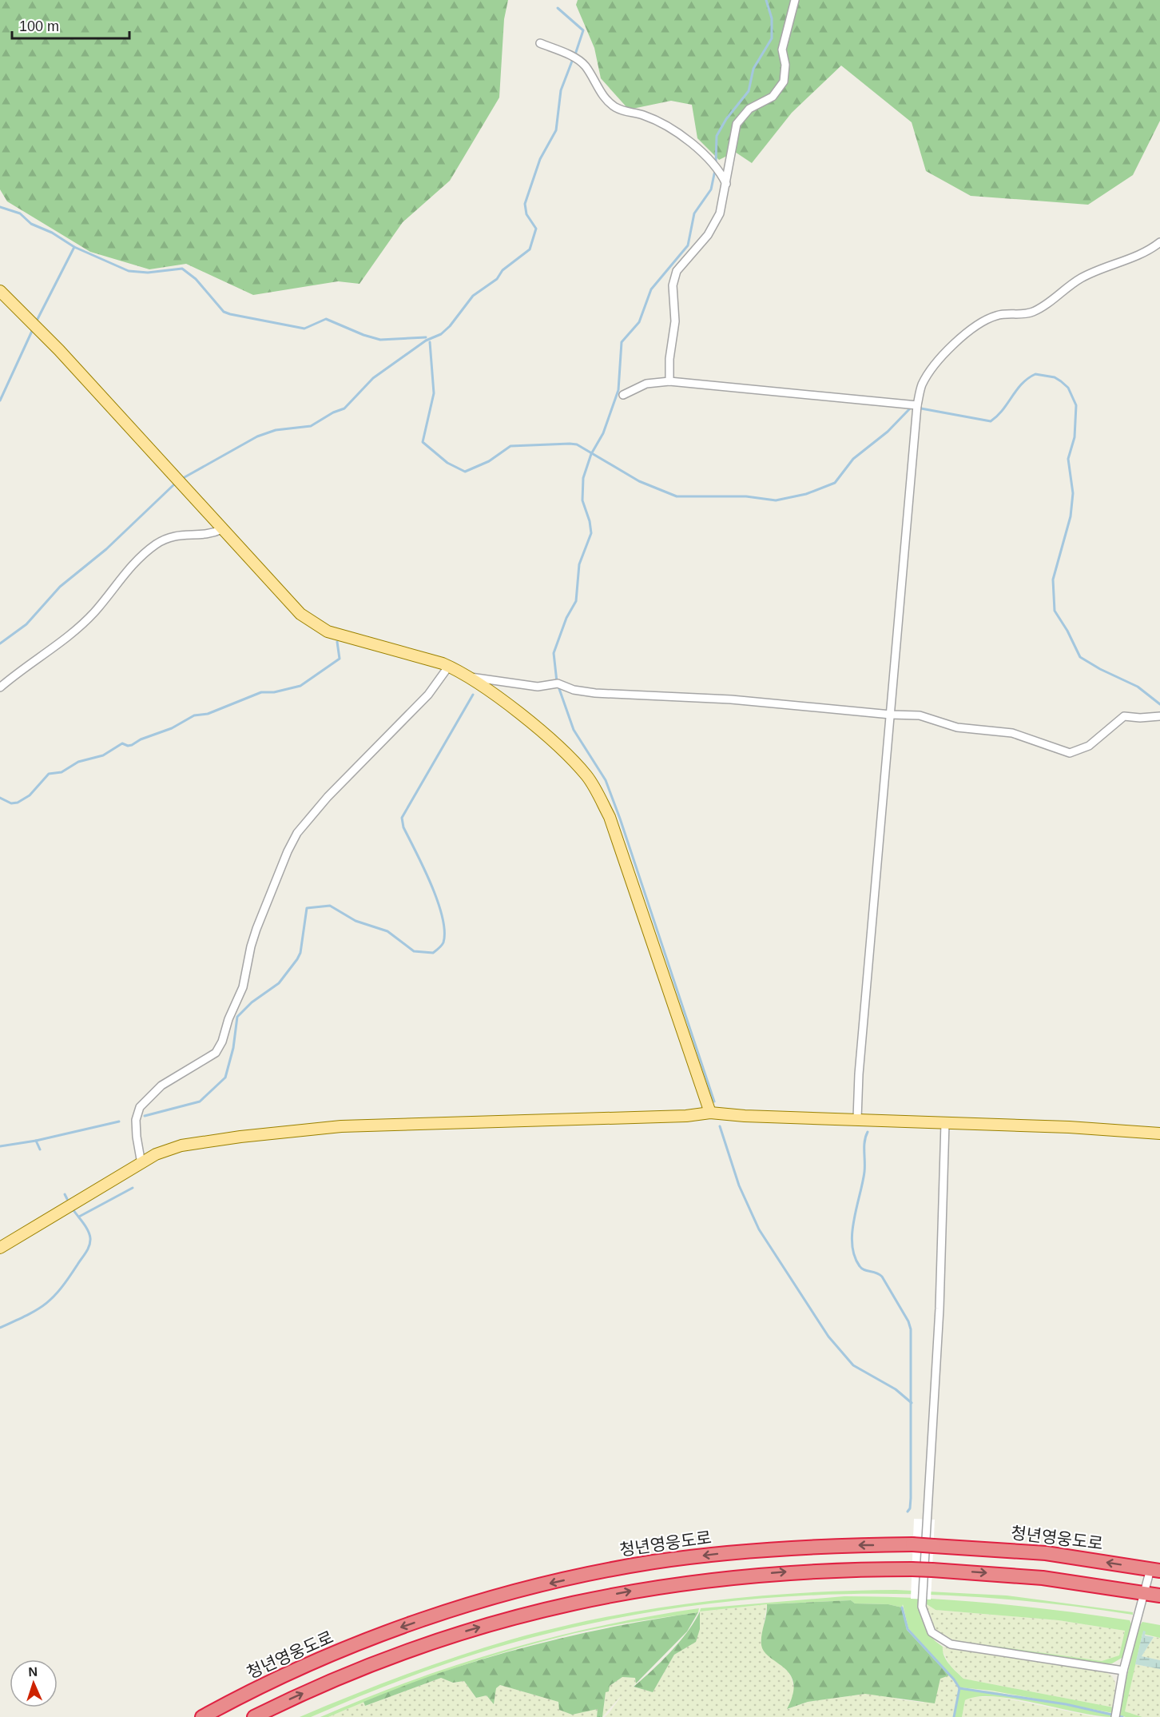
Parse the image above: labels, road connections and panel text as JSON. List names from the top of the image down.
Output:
{
  "streets": {
    "highway": ["청년영웅도로"]
  },
  "scale_bar": "100 m",
  "north": "top"
}
